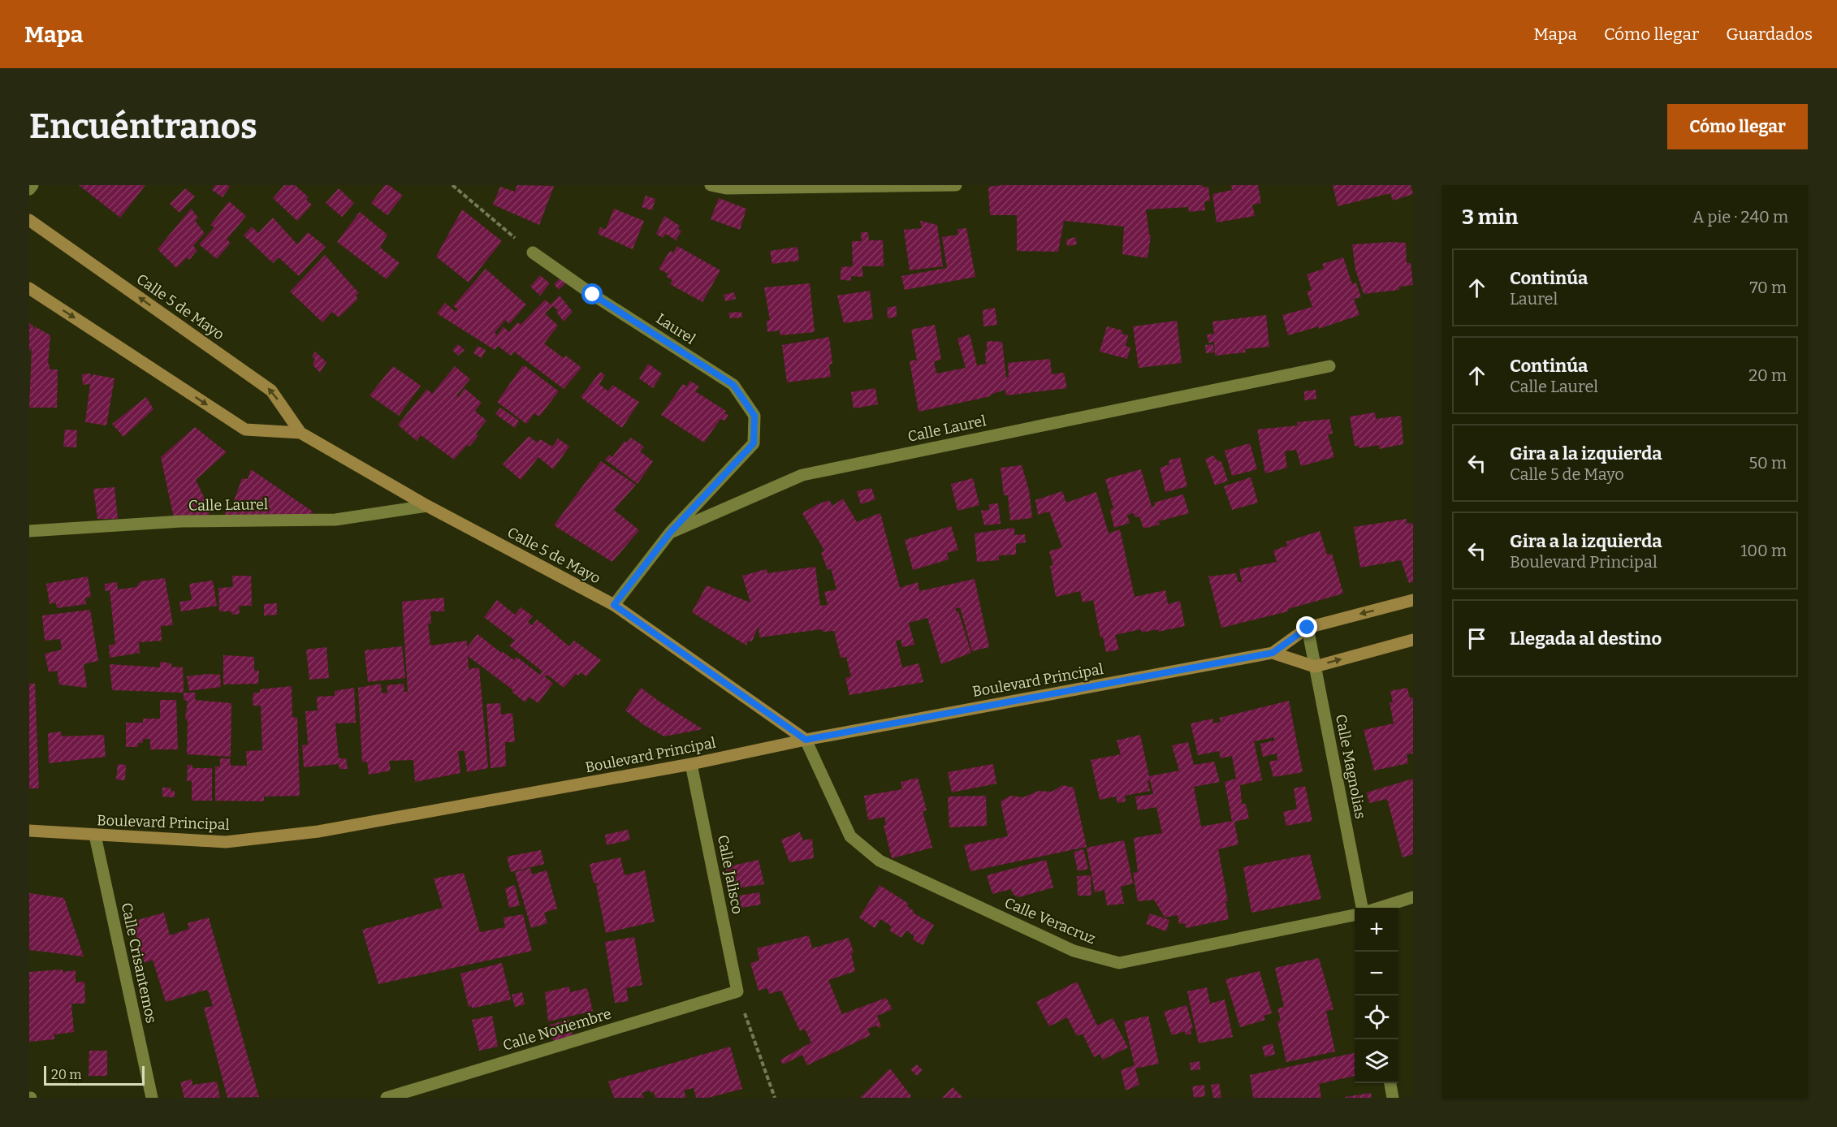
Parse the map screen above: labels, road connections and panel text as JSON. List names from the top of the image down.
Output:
{
  "streets": {
    "street": [
      "Calle 5 de Mayo",
      "Laurel",
      "Calle Laurel",
      "Boulevard Principal",
      "Calle Magnolias",
      "Calle Jalisco",
      "Calle Veracruz",
      "Calle Crisantemos",
      "Calle Noviembre"
    ]
  },
  "crossings": [
    ["Calle 5 de Mayo", "Calle Laurel"],
    ["Calle 5 de Mayo", "Boulevard Principal"],
    ["Calle 5 de Mayo", "Calle Veracruz"],
    ["Laurel", "Calle Laurel"],
    ["Boulevard Principal", "Calle Magnolias"],
    ["Boulevard Principal", "Calle Jalisco"],
    ["Boulevard Principal", "Calle Veracruz"],
    ["Boulevard Principal", "Calle Crisantemos"],
    ["Calle Jalisco", "Calle Noviembre"]
  ],
  "scale_bar": "20 m",
  "page": {
    "header": "Mapa",
    "nav": ["Mapa", "Cómo llegar", "Guardados"],
    "buttons": "Cómo llegar",
    "title": "Encuéntranos",
    "heading": ["3 min", "A pie · 240 m"],
    "list": [
      ["Continúa", "Laurel", "70 m"],
      ["Continúa", "Calle Laurel", "20 m"],
      ["Gira a la izquierda", "Calle 5 de Mayo", "50 m"],
      ["Gira a la izquierda", "Boulevard Principal", "100 m"],
      "Llegada al destino"
    ],
    "map_buttons": ["+", "−"],
    "scale": "20 m"
  }
}
